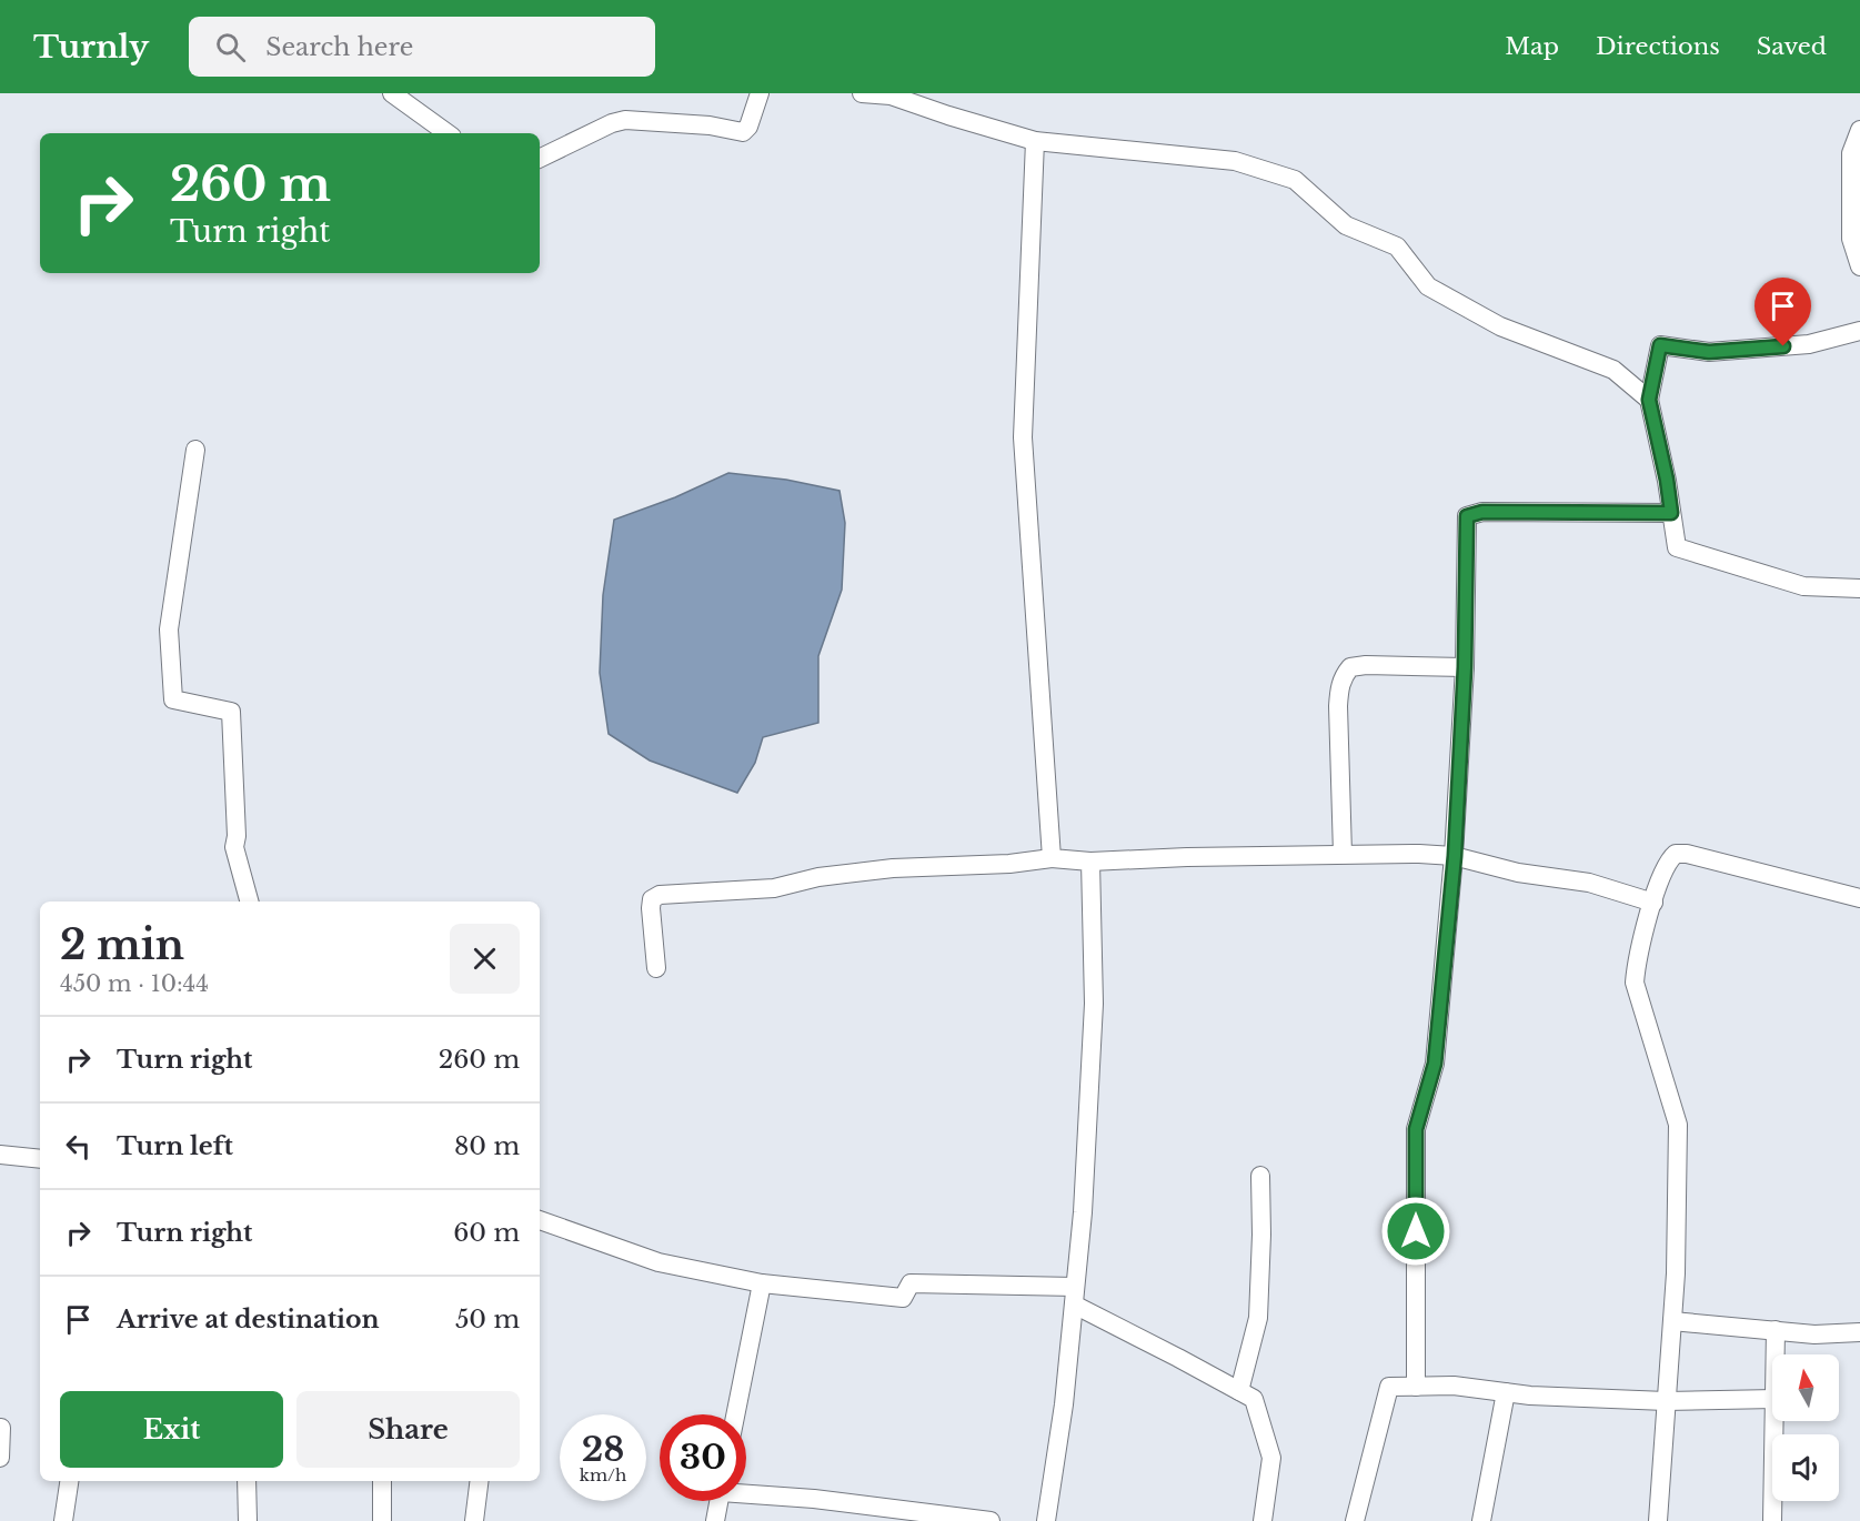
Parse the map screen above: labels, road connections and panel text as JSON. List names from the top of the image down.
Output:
{
  "north": "top",
  "page": {
    "header": "Turnly",
    "search": "Search here",
    "nav": ["Map", "Directions", "Saved"],
    "turn": ["260 m", "Turn right"],
    "heading": ["2 min", "450 m · 10:44"],
    "list": [
      {
        "name": "Turn right",
        "value": "260 m"
      },
      {
        "name": "Turn left",
        "value": "80 m"
      },
      {
        "name": "Turn right",
        "value": "60 m"
      },
      {
        "name": "Arrive at destination",
        "value": "50 m"
      }
    ],
    "buttons": ["Exit", "Share"],
    "speed": "28 km/h",
    "limit": "30"
  }
}
